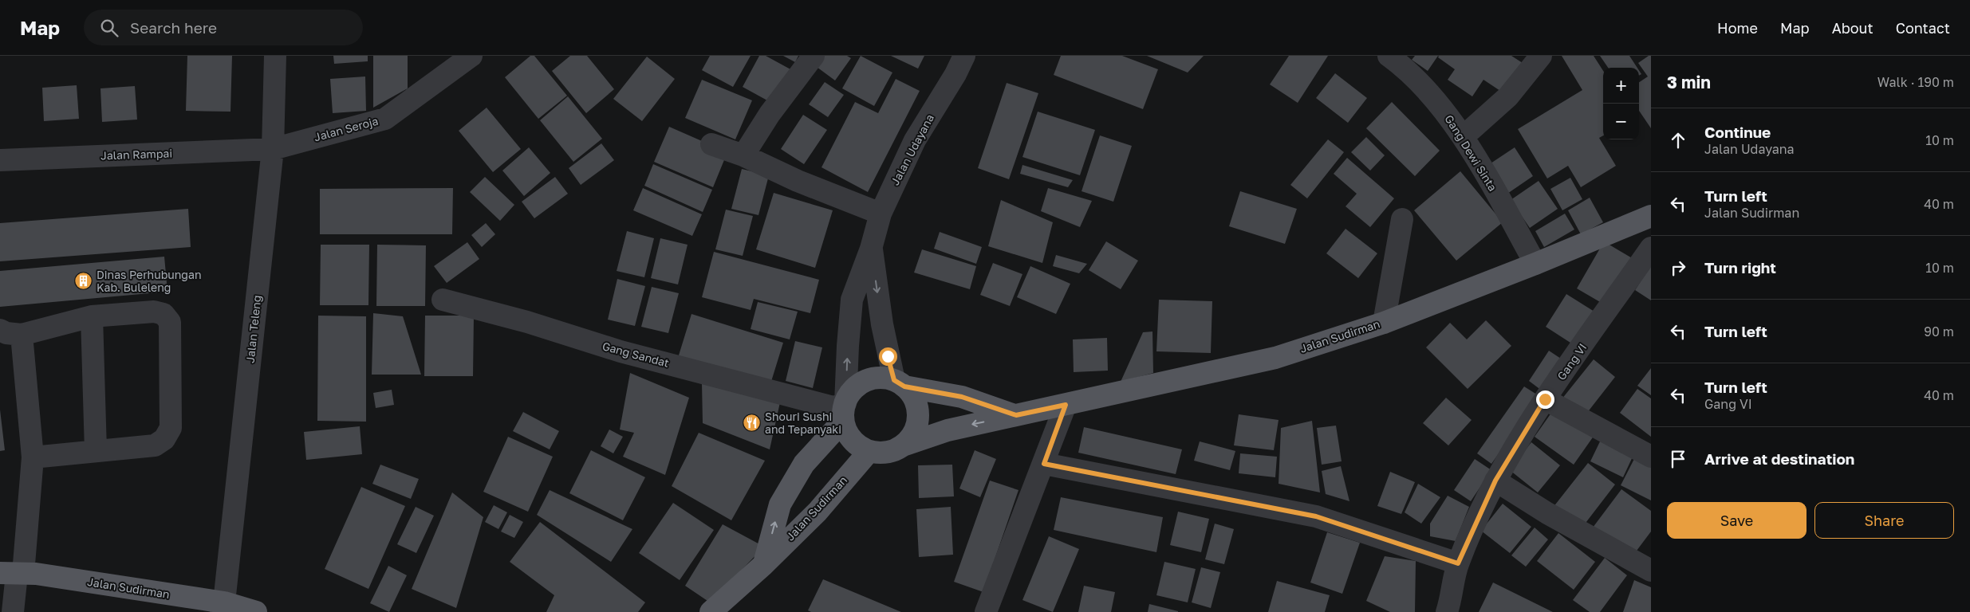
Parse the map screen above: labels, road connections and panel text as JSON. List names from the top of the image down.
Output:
{
  "streets": {
    "main road": ["Jalan Sudirman"],
    "street": [
      "Jalan Seroja",
      "Jalan Udayana",
      "Gang Dewi Sinta",
      "Jalan Rampai",
      "Jalan Teleng",
      "Gang Sandat",
      "Gang VI"
    ]
  },
  "crossings": [
    ["Jalan Seroja", "Jalan Rampai"],
    ["Jalan Seroja", "Jalan Teleng"],
    ["Jalan Udayana", "Jalan Sudirman"],
    ["Jalan Udayana", "Gang Sandat"],
    ["Gang Dewi Sinta", "Jalan Sudirman"],
    ["Jalan Rampai", "Jalan Teleng"],
    ["Jalan Teleng", "Jalan Sudirman"],
    ["Jalan Sudirman", "Gang Sandat"]
  ],
  "places": {
    "building": ["Dinas Perhubungan Kab. Buleleng"],
    "restaurant": ["Shouri Sushi and Tepanyaki"]
  },
  "page": {
    "header": "Map",
    "search": "Search here",
    "nav": [
      "Home",
      "Map",
      "About",
      "Contact"
    ],
    "heading": ["3 min", "Walk · 190 m"],
    "map_buttons": ["+", "−"],
    "list": [
      ["Continue", "Jalan Udayana", "10 m"],
      ["Turn left", "Jalan Sudirman", "40 m"],
      ["Turn right", "10 m"],
      ["Turn left", "90 m"],
      ["Turn left", "Gang VI", "40 m"],
      "Arrive at destination"
    ],
    "buttons": ["Save", "Share"]
  }
}
